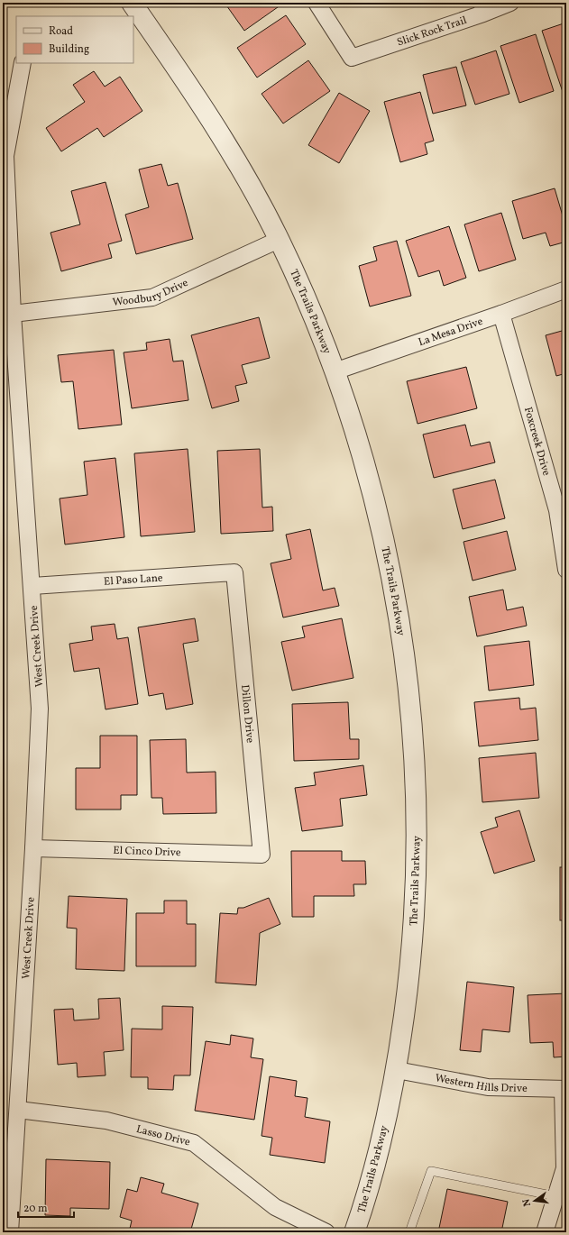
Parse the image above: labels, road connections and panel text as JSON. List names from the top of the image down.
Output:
{
  "streets": {
    "street": [
      "Slick Rock Trail",
      "Woodbury Drive",
      "The Trails Parkway",
      "La Mesa Drive",
      "Foxcreek Drive",
      "El Paso Lane",
      "West Creek Drive",
      "Dillon Drive",
      "El Cinco Drive",
      "Western Hills Drive",
      "Lasso Drive"
    ]
  },
  "crossings": [
    ["Woodbury Drive", "The Trails Parkway"],
    ["Woodbury Drive", "West Creek Drive"],
    ["The Trails Parkway", "La Mesa Drive"],
    ["The Trails Parkway", "Western Hills Drive"],
    ["La Mesa Drive", "Foxcreek Drive"],
    ["El Paso Lane", "West Creek Drive"],
    ["El Paso Lane", "Dillon Drive"],
    ["West Creek Drive", "El Cinco Drive"],
    ["West Creek Drive", "Lasso Drive"],
    ["Dillon Drive", "El Cinco Drive"]
  ],
  "legend": ["Road", "Building"],
  "scale_bar": "20 m",
  "north": "left"
}
